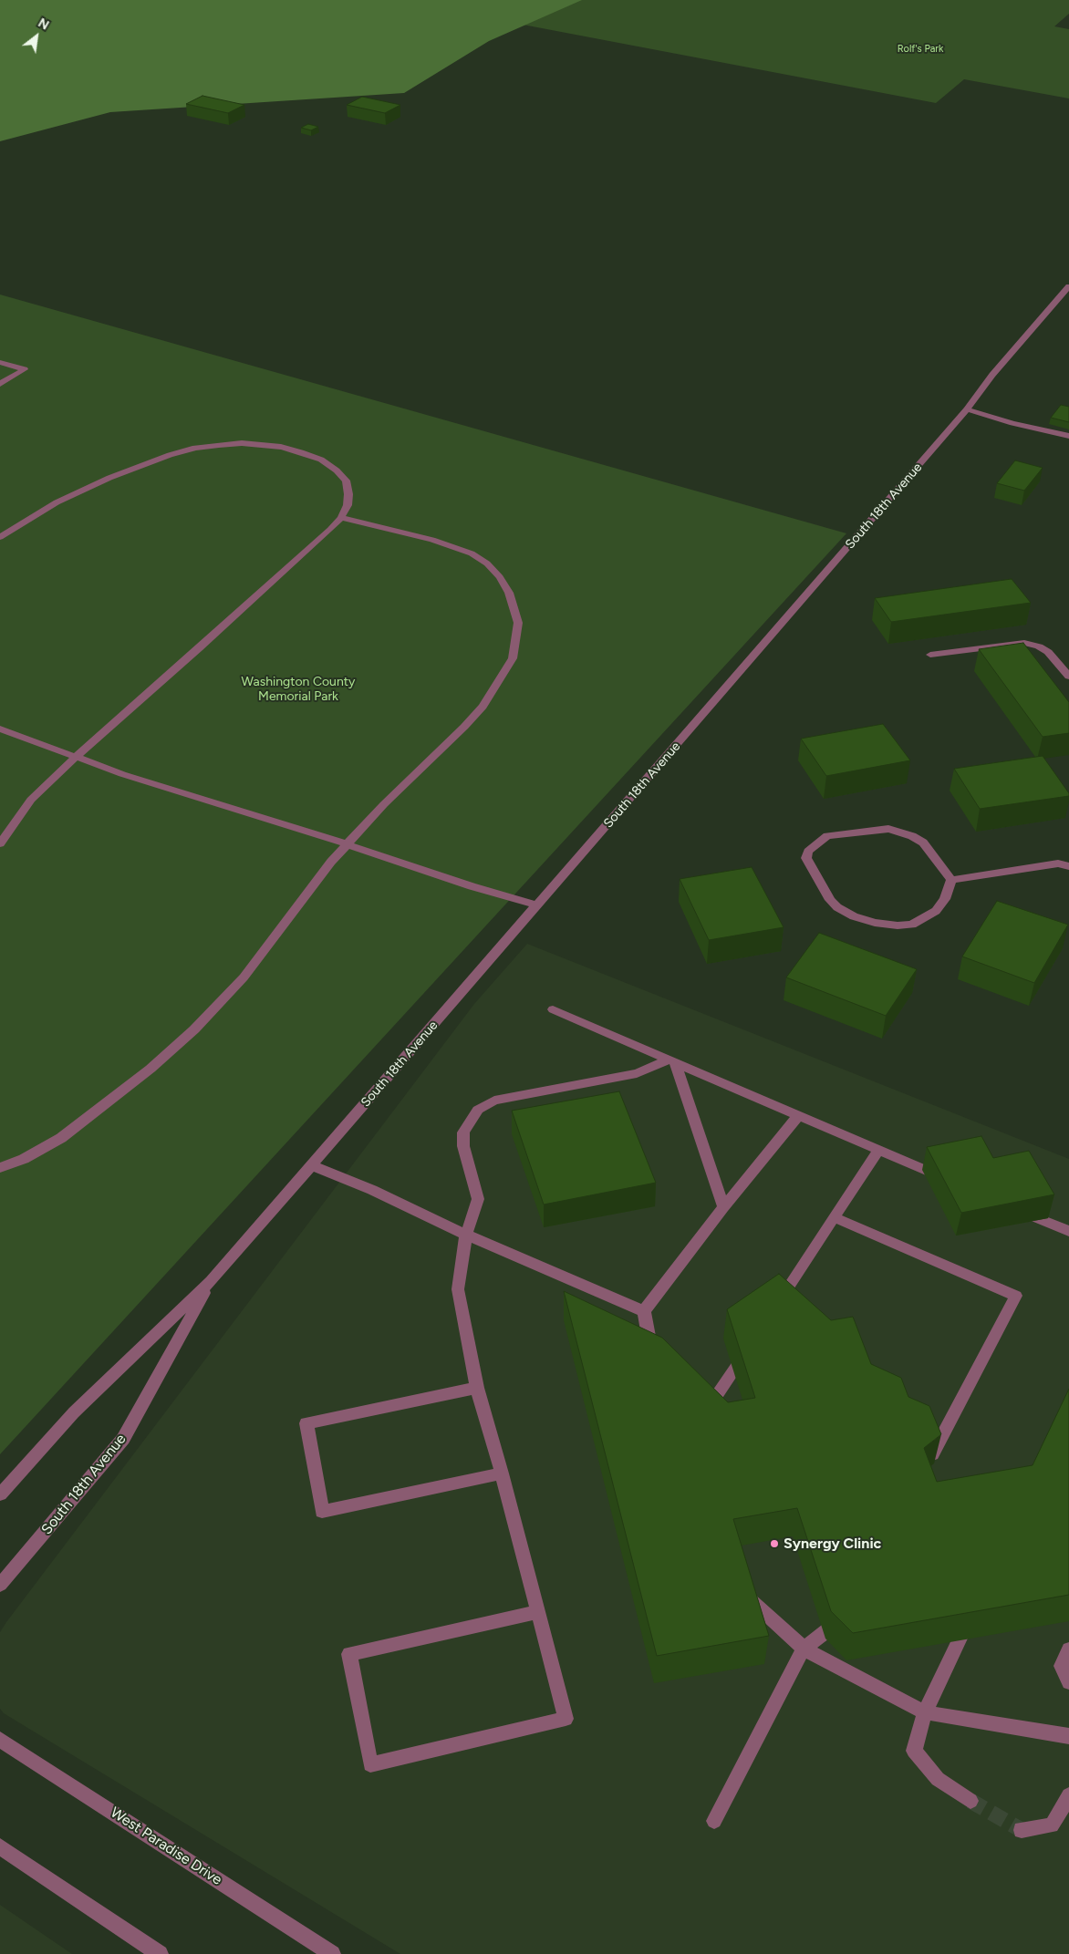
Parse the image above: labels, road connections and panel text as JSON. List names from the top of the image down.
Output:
{
  "streets": {
    "street": ["South 18th Avenue", "West Paradise Drive"]
  },
  "parks": ["Rolf's Park", "Washington County Memorial Park"],
  "places": ["Synergy Clinic"],
  "north": "top right"
}
